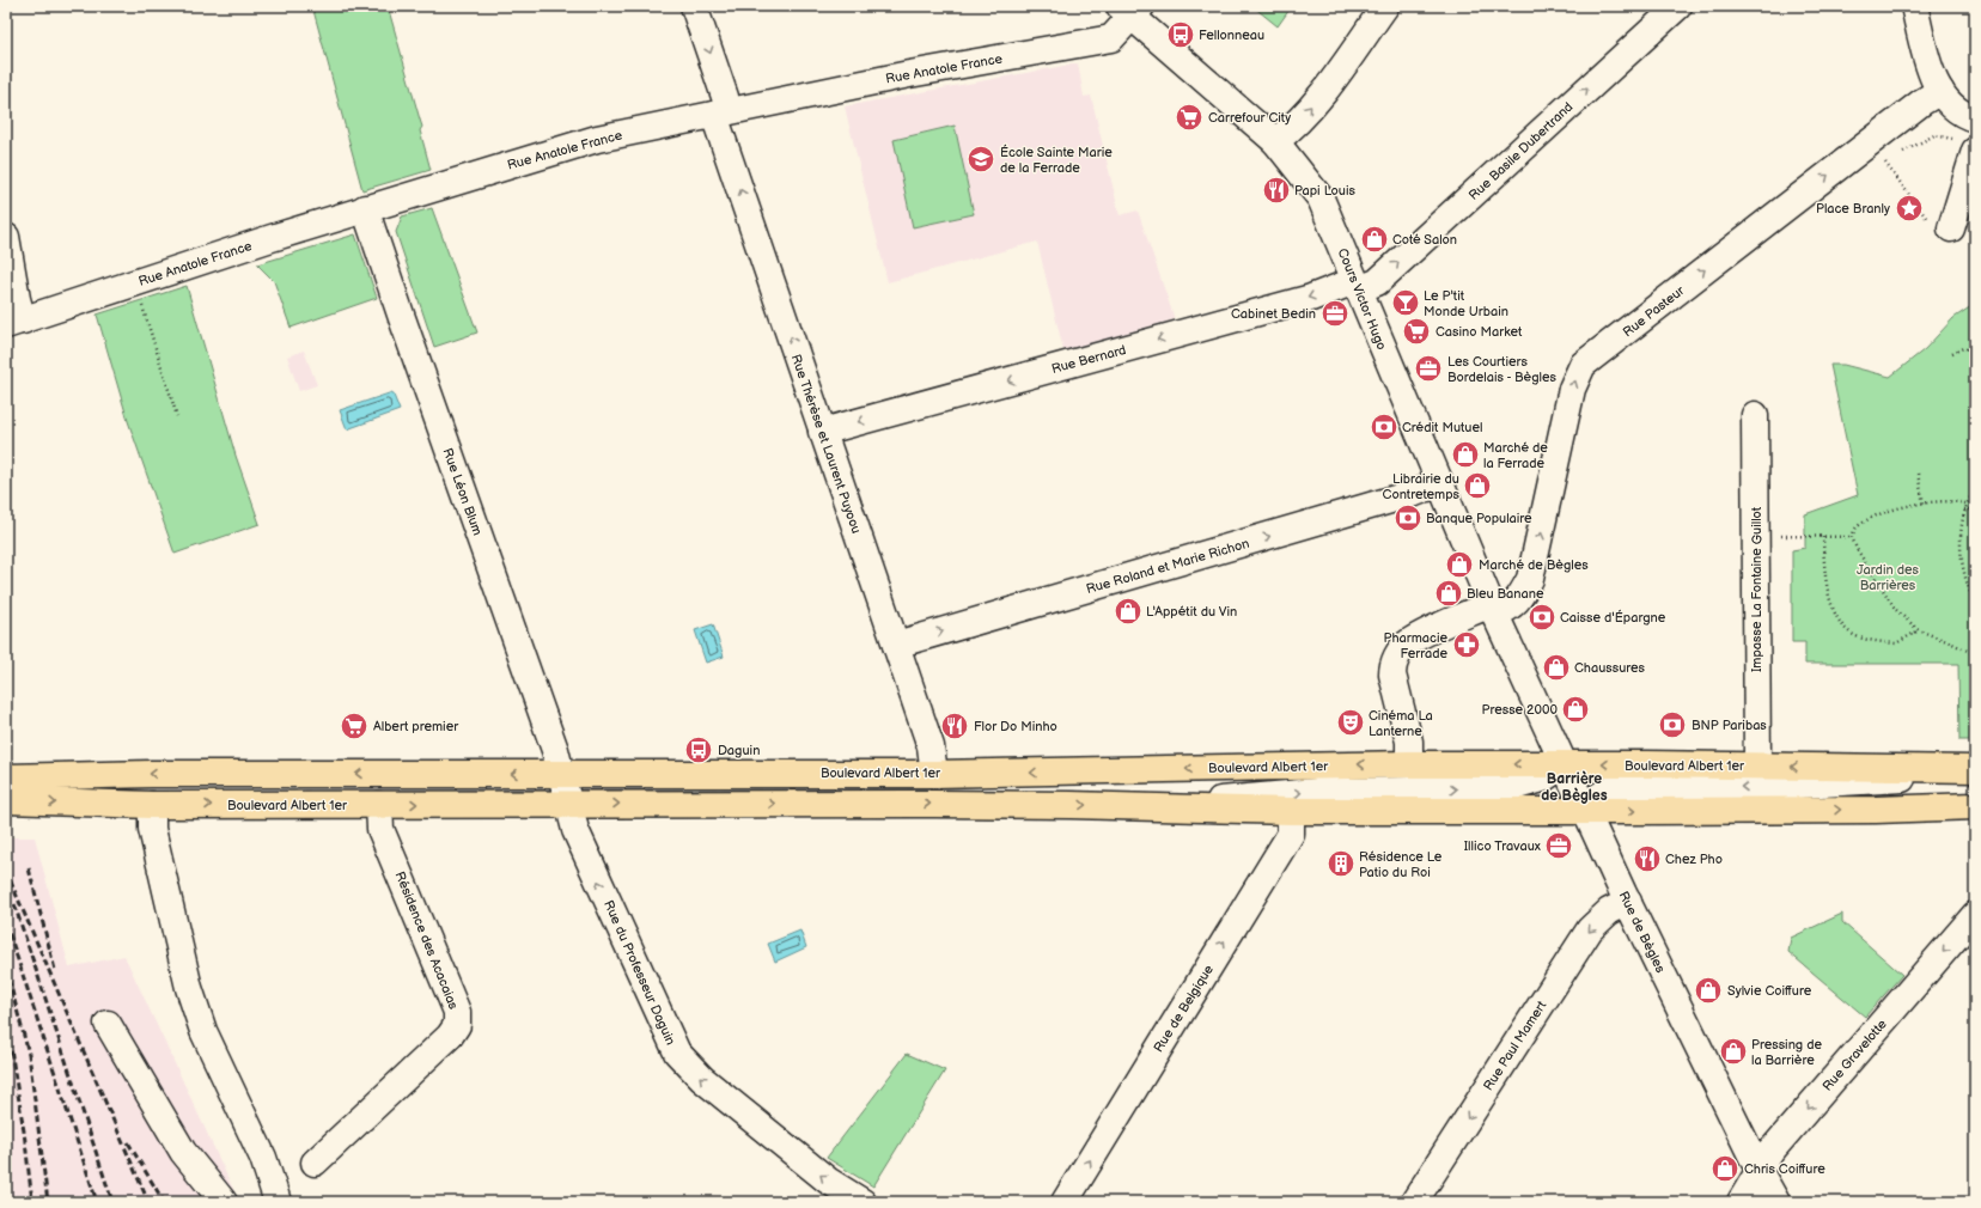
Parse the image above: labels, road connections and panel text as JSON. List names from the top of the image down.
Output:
{
  "streets": {
    "main road": ["Boulevard Albert 1er"],
    "street": [
      "Rue Anatole France",
      "Rue Basile Dubertrand",
      "Cours Victor Hugo",
      "Rue Pasteur",
      "Rue Bernard",
      "Rue Thérèse et Laurent Puyoou",
      "Rue Léon Blum",
      "Rue Roland et Marie Richon",
      "Impasse La Fontaine Guillot",
      "Rue de Bègles",
      "Résidence des Acacaias",
      "Rue du Professeur Daguin",
      "Rue de Belgique",
      "Rue Paul Mamert",
      "Rue Gravelotte"
    ]
  },
  "crossings": [
    ["Rue Anatole France", "Cours Victor Hugo"],
    ["Rue Anatole France", "Rue Thérèse et Laurent Puyoou"],
    ["Rue Anatole France", "Rue Léon Blum"],
    ["Rue Basile Dubertrand", "Cours Victor Hugo"],
    ["Rue Basile Dubertrand", "Rue Bernard"],
    ["Cours Victor Hugo", "Rue Pasteur"],
    ["Cours Victor Hugo", "Rue Bernard"],
    ["Cours Victor Hugo", "Rue Roland et Marie Richon"],
    ["Cours Victor Hugo", "Rue de Bègles"],
    ["Rue Pasteur", "Boulevard Albert 1er"],
    ["Rue Bernard", "Rue Thérèse et Laurent Puyoou"],
    ["Rue Thérèse et Laurent Puyoou", "Rue Roland et Marie Richon"],
    ["Rue Thérèse et Laurent Puyoou", "Boulevard Albert 1er"],
    ["Rue Léon Blum", "Boulevard Albert 1er"],
    ["Impasse La Fontaine Guillot", "Boulevard Albert 1er"],
    ["Boulevard Albert 1er", "Rue de Bègles"],
    ["Boulevard Albert 1er", "Résidence des Acacaias"],
    ["Boulevard Albert 1er", "Rue du Professeur Daguin"],
    ["Boulevard Albert 1er", "Rue de Belgique"],
    ["Rue de Bègles", "Rue Paul Mamert"],
    ["Rue de Bègles", "Rue Gravelotte"]
  ],
  "one_way": [
    "Rue Basile Dubertrand",
    "Rue Pasteur",
    "Rue Bernard",
    "Rue Roland et Marie Richon",
    "Rue du Professeur Daguin",
    "Rue de Belgique",
    "Rue Paul Mamert",
    "Rue Gravelotte"
  ],
  "districts": ["Barrière de Bègles"],
  "parks": ["Jardin des Barrières"],
  "places": {
    "bus stop": ["Fellonneau", "Daguin"],
    "supermarket": ["Carrefour City", "Casino Market", "Albert premier"],
    "school or university": ["École Sainte Marie de la Ferrade"],
    "restaurant": ["Papi Louis", "Flor Do Minho", "Chez Pho"],
    "place": ["Place Branly"],
    "shop": [
      "Coté Salon",
      "Marché de la Ferrade",
      "Librairie du Contretemps",
      "Marché de Bègles",
      "Bleu Banane",
      "L'Appétit du Vin",
      "Chaussures",
      "Presse 2000",
      "Sylvie Coiffure",
      "Pressing de la Barrière",
      "Chris Coiffure"
    ],
    "bar": ["Le P'tit Monde Urbain"],
    "office": ["Cabinet Bedin", "Les Courtiers Bordelais - Bègles", "Illico Travaux"],
    "bank": [
      "Crédit Mutuel",
      "Banque Populaire",
      "Caisse d'Épargne",
      "BNP Paribas"
    ],
    "pharmacy": ["Pharmacie Ferrade"],
    "theatre": ["Cinéma La Lanterne"],
    "building": ["Résidence Le Patio du Roi"]
  }
}
